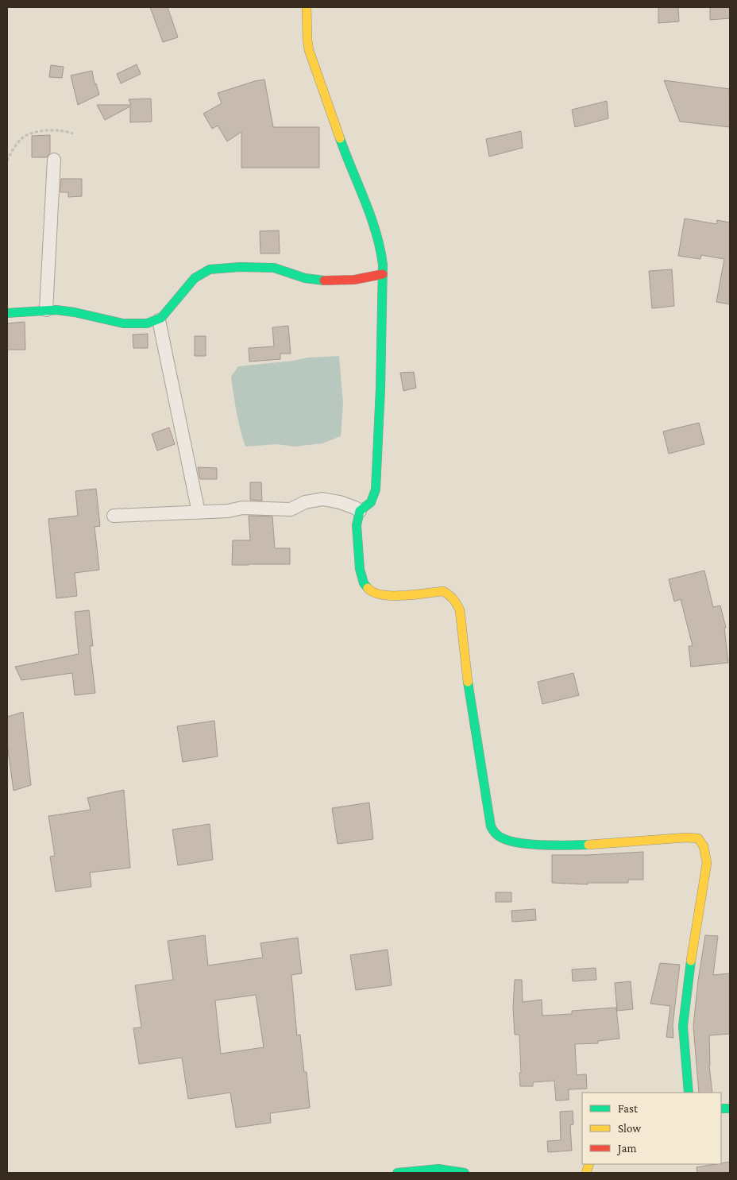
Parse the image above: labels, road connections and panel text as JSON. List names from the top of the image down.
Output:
{
  "legend": ["Fast", "Slow", "Jam"]
}
